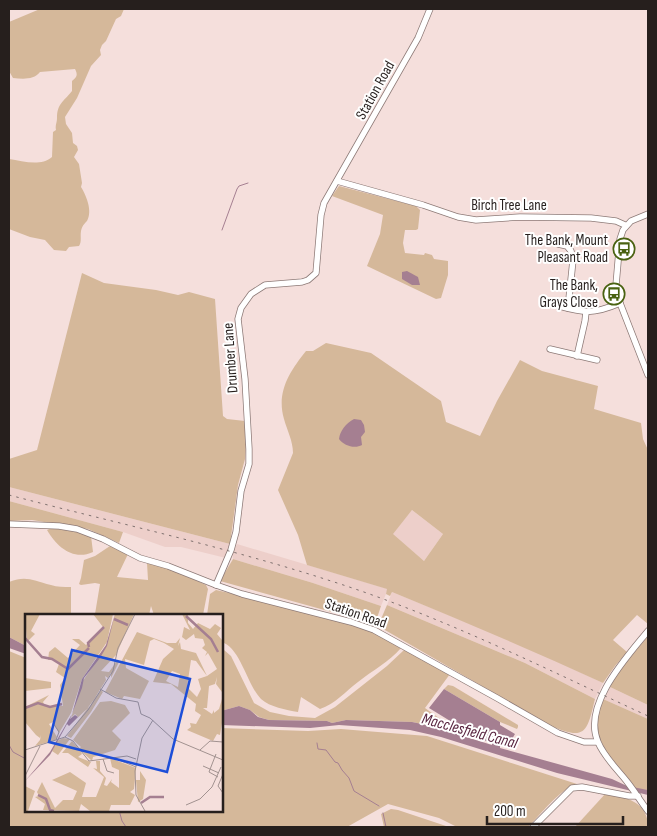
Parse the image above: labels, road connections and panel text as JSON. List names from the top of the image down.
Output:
{
  "streets": {
    "street": ["Station Road", "Birch Tree Lane", "Drumber Lane"]
  },
  "crossings": [
    ["Station Road", "Birch Tree Lane"],
    ["Station Road", "Drumber Lane"],
    ["Birch Tree Lane", "Drumber Lane"]
  ],
  "water": ["Macclesfield Canal"],
  "places": {
    "bus stop": ["The Bank, Mount Pleasant Road", "The Bank, Grays Close"]
  },
  "scale_bar": "200 m"
}
